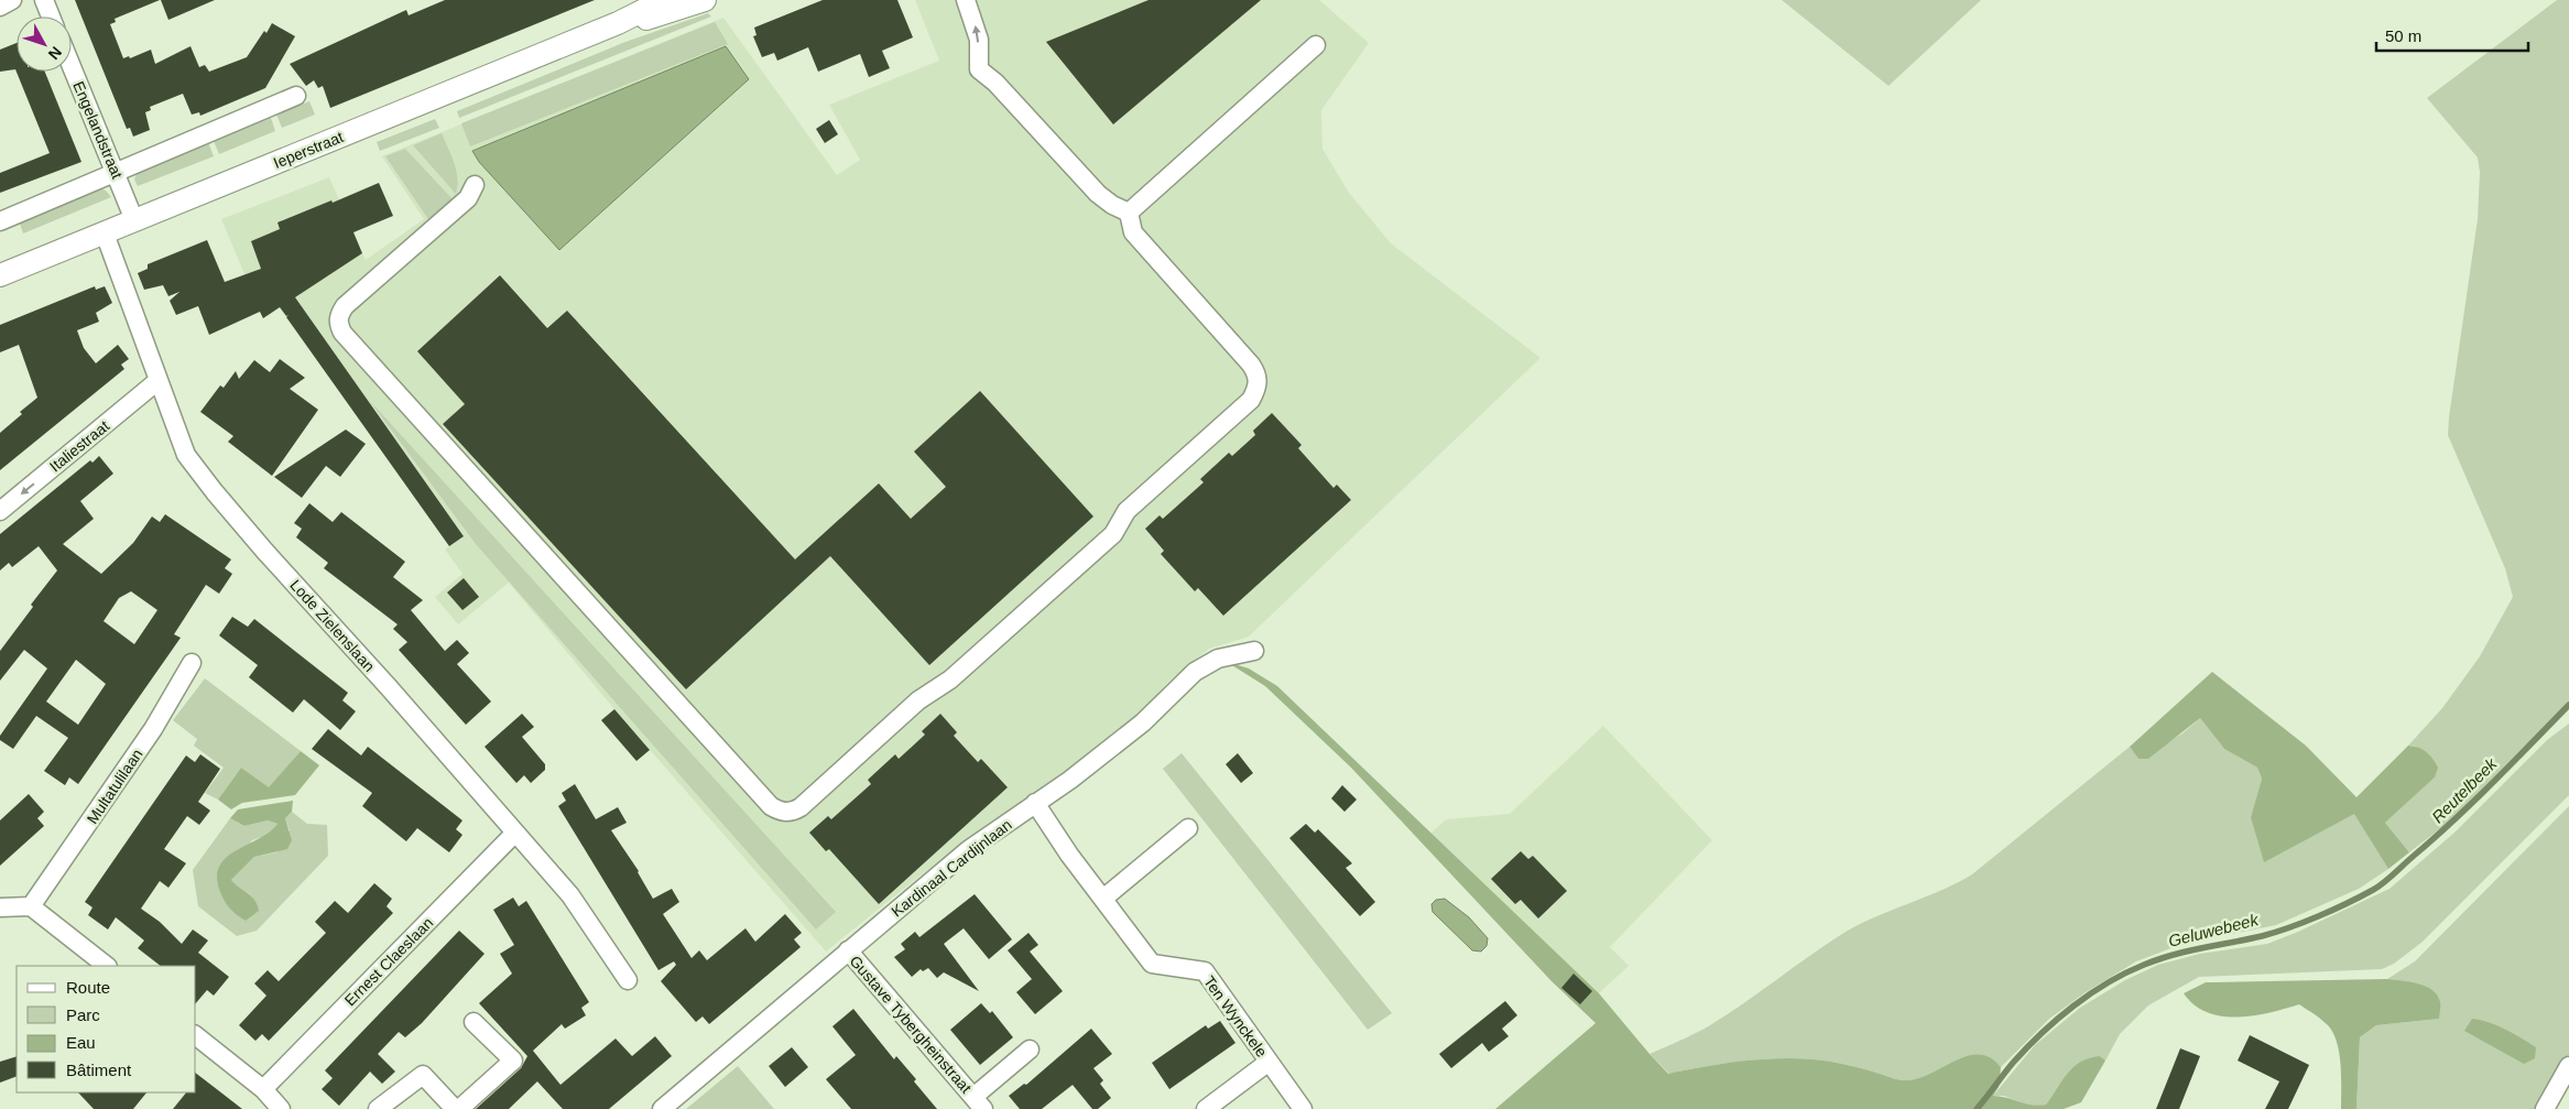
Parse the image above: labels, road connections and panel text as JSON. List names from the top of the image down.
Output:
{
  "streets": {
    "street": [
      "Engelandstraat",
      "Ieperstraat",
      "Italiestraat",
      "Lode Zielenslaan",
      "Multatulilaan",
      "Kardinaal Cardijnlaan",
      "Ernest Claeslaan",
      "Ten Wynckele",
      "Gustave Tybergheinstraat"
    ]
  },
  "crossings": [
    ["Engelandstraat", "Ieperstraat"],
    ["Ieperstraat", "Lode Zielenslaan"],
    ["Italiestraat", "Lode Zielenslaan"],
    ["Lode Zielenslaan", "Ernest Claeslaan"],
    ["Kardinaal Cardijnlaan", "Ten Wynckele"],
    ["Kardinaal Cardijnlaan", "Gustave Tybergheinstraat"]
  ],
  "one_way": ["Italiestraat"],
  "water": ["Reutelbeek", "Geluwebeek"],
  "legend": [
    "Route",
    "Parc",
    "Eau",
    "Bâtiment"
  ],
  "scale_bar": "50 m",
  "north": "bottom right"
}
